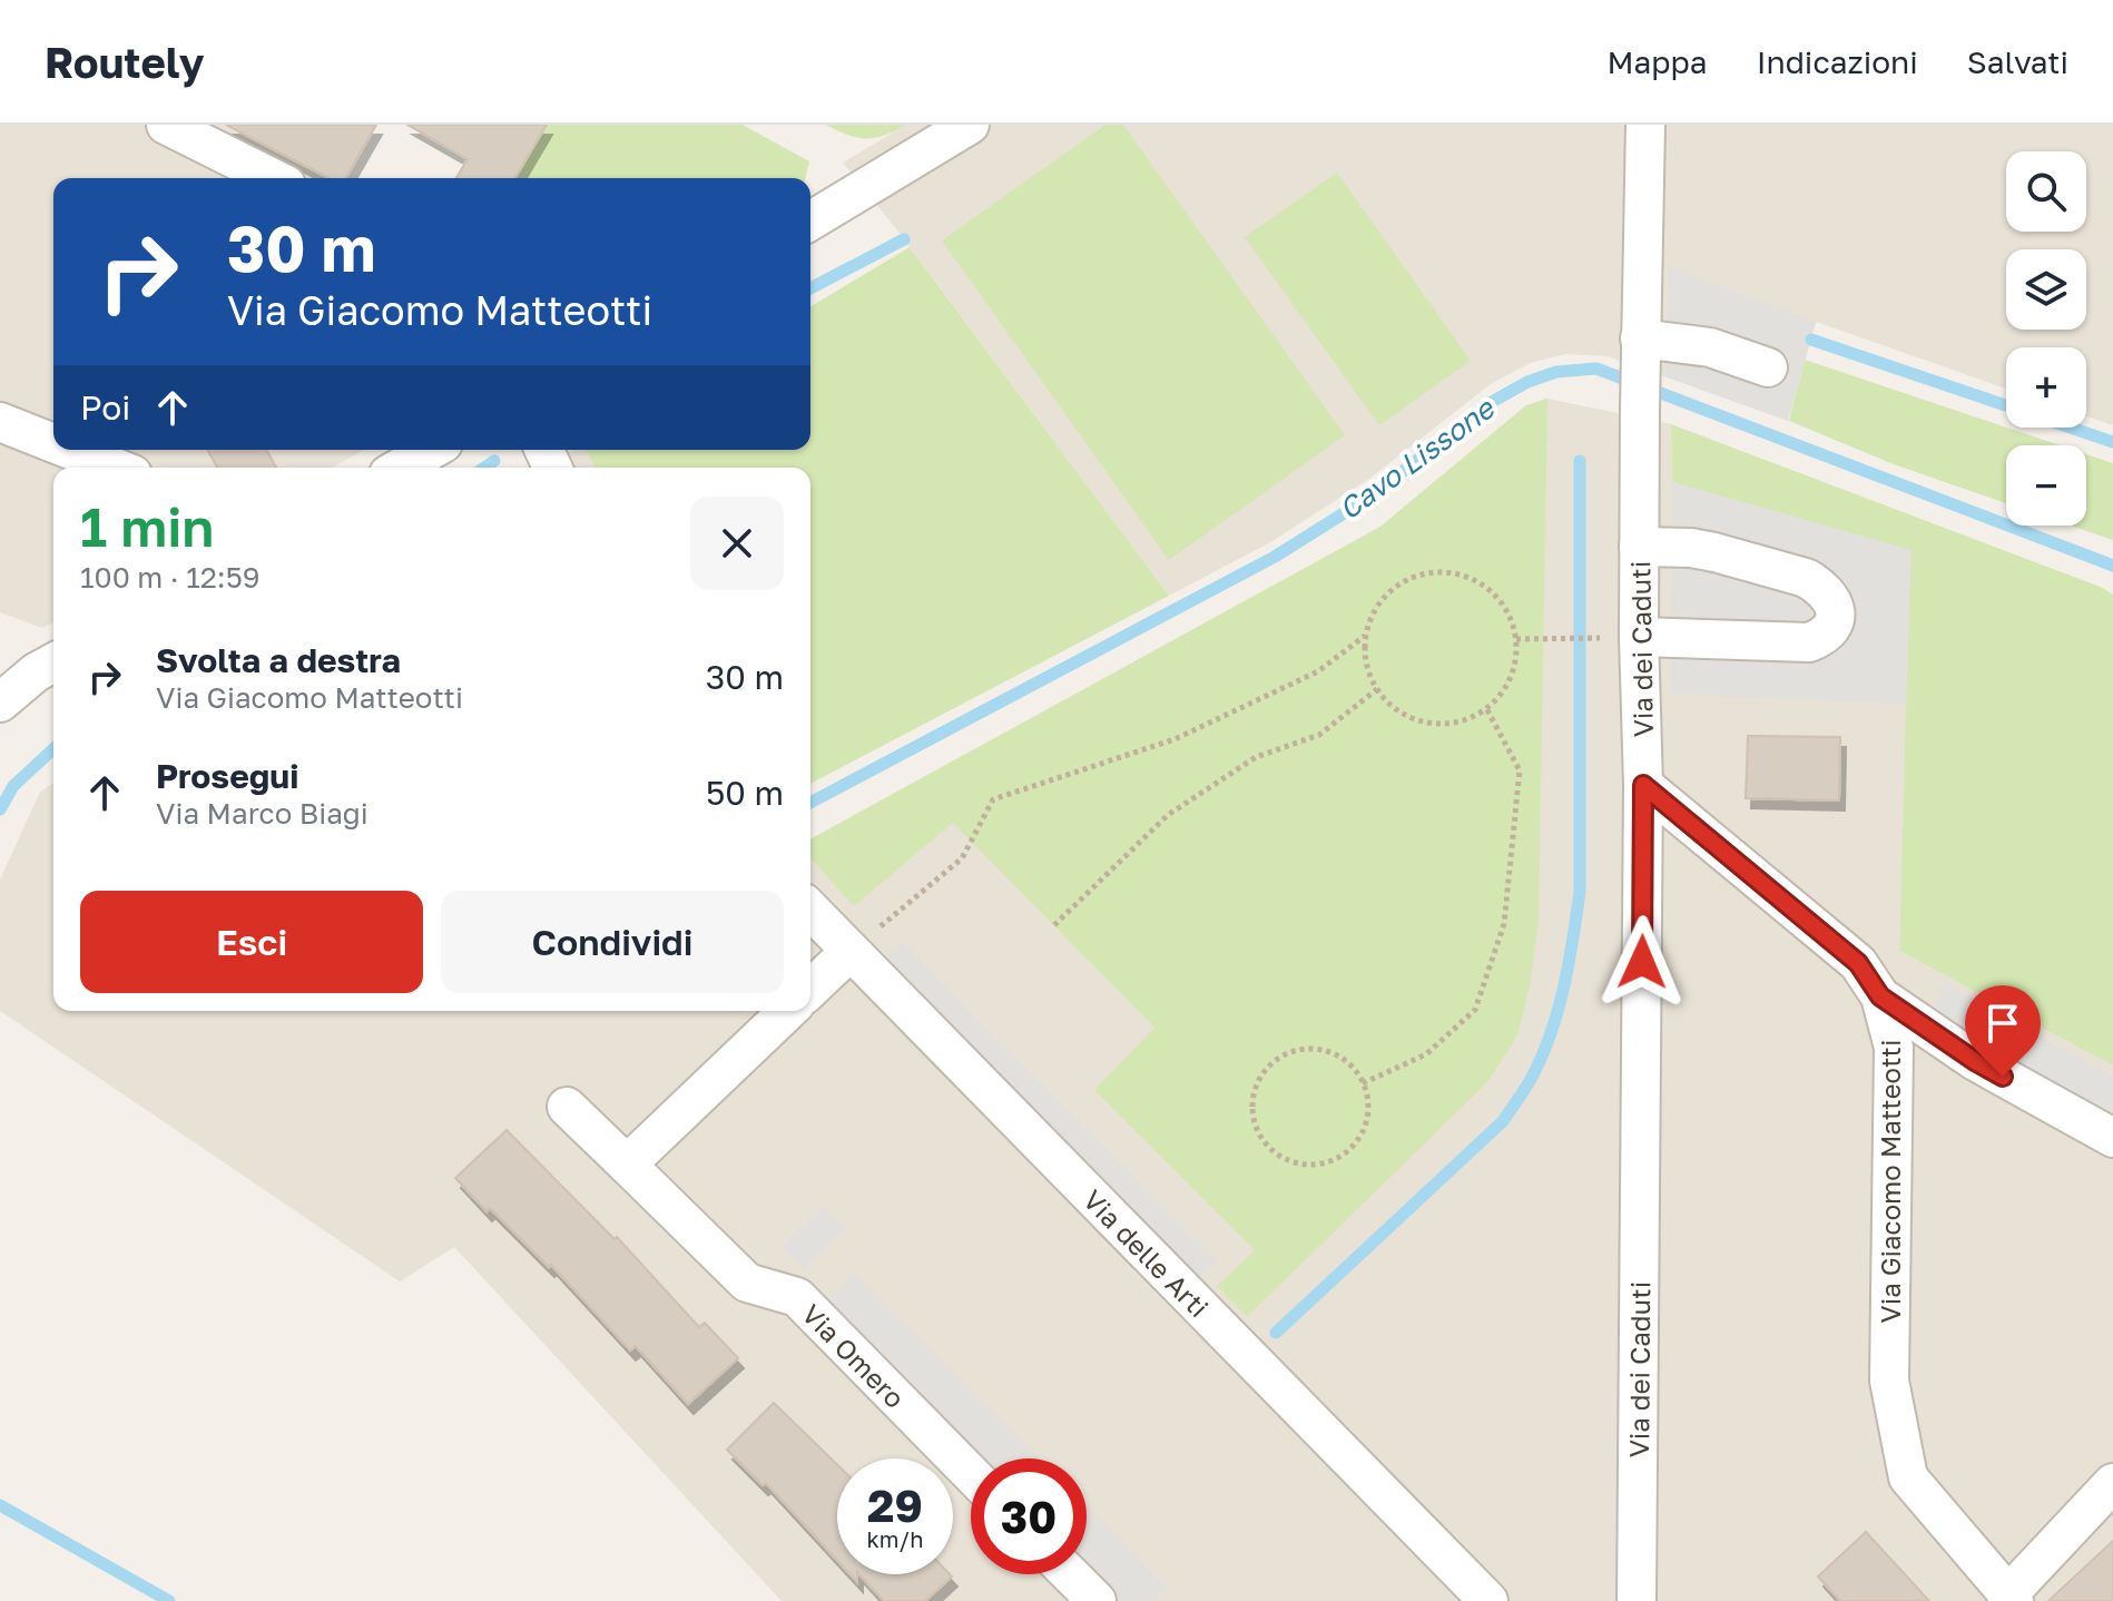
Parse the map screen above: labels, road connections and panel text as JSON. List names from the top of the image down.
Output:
{
  "streets": {
    "street": [
      "Via dei Caduti",
      "Via Giacomo Matteotti",
      "Via delle Arti",
      "Via Omero"
    ]
  },
  "crossings": [
    ["Via dei Caduti", "Via Giacomo Matteotti"]
  ],
  "water": ["Cavo Lissone"],
  "page": {
    "header": "Routely",
    "nav": ["Mappa", "Indicazioni", "Salvati"],
    "map_buttons": ["+", "−"],
    "turn": ["30 m", "Via Giacomo Matteotti"],
    "then": "Poi",
    "heading": ["1 min", "100 m · 12:59"],
    "list": [
      {
        "name": "Svolta a destra",
        "note": "Via Giacomo Matteotti",
        "value": "30 m"
      },
      {
        "name": "Prosegui",
        "note": "Via Marco Biagi",
        "value": "50 m"
      }
    ],
    "buttons": ["Esci", "Condividi"],
    "speed": "29 km/h",
    "limit": "30"
  }
}
